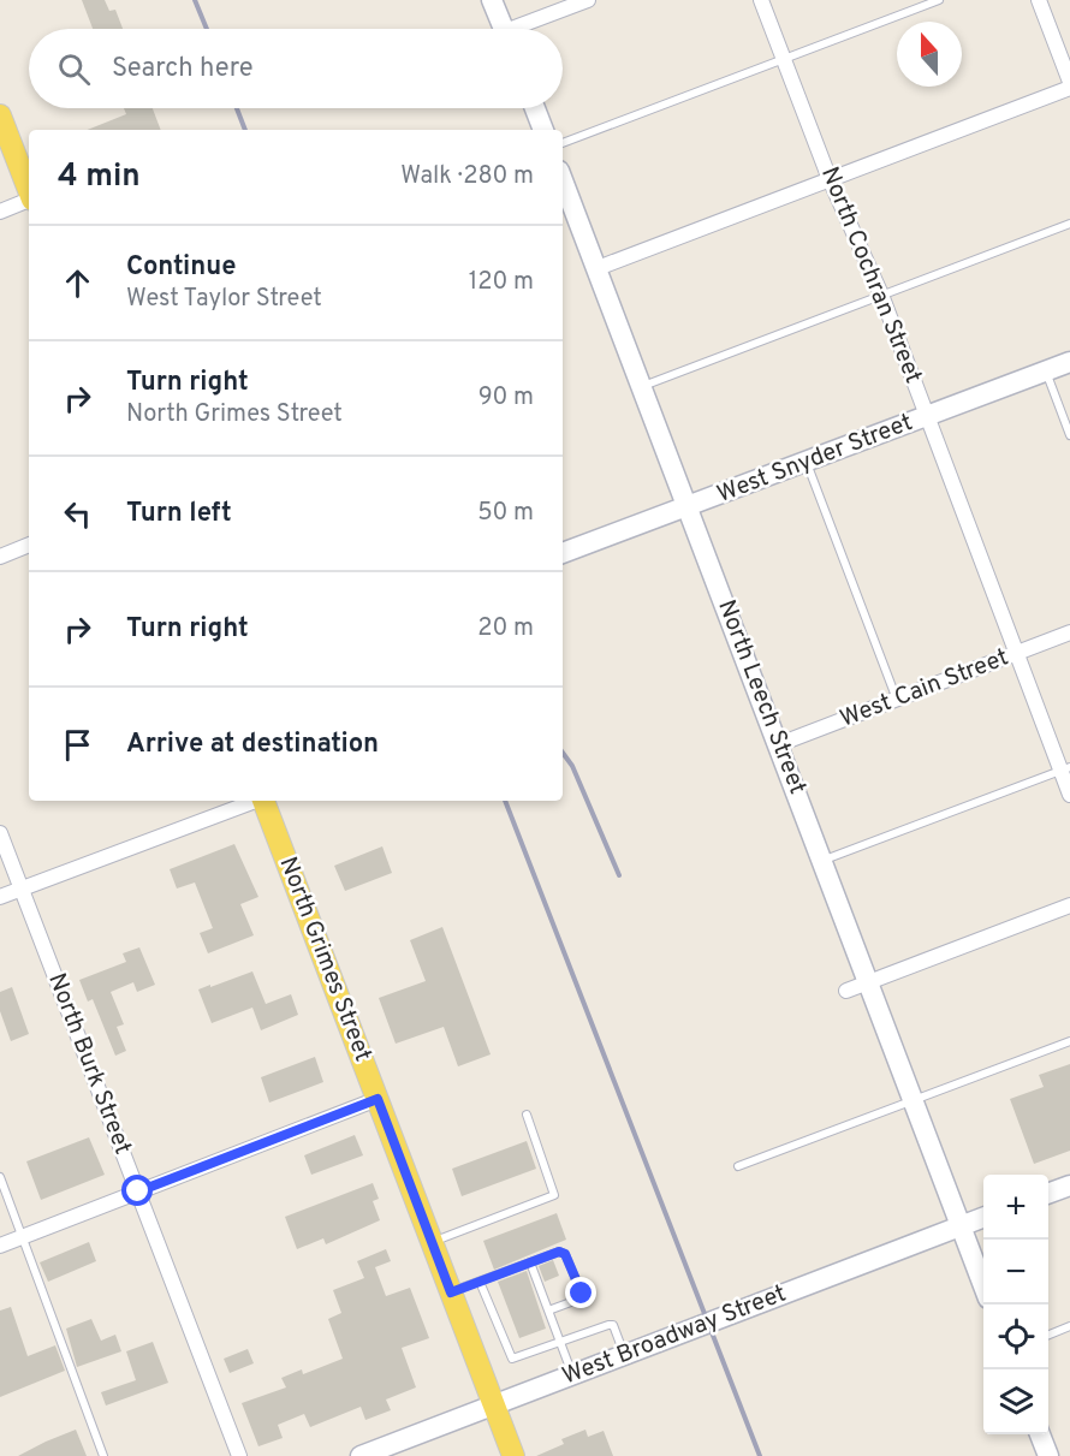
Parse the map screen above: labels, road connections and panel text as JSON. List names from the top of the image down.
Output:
{
  "streets": {
    "main road": ["North Grimes Street"],
    "street": [
      "North Cochran Street",
      "West Snyder Street",
      "West Cain Street",
      "North Leech Street",
      "North Burk Street",
      "West Broadway Street"
    ]
  },
  "crossings": [
    ["North Cochran Street", "West Snyder Street"],
    ["North Cochran Street", "West Cain Street"],
    ["West Snyder Street", "North Leech Street"],
    ["West Cain Street", "North Leech Street"],
    ["North Leech Street", "West Broadway Street"],
    ["North Grimes Street", "West Broadway Street"]
  ],
  "north": "top",
  "page": {
    "search": "Search here",
    "heading": ["4 min", "Walk · 280 m"],
    "list": [
      ["Continue", "West Taylor Street", "120 m"],
      ["Turn right", "North Grimes Street", "90 m"],
      ["Turn left", "50 m"],
      ["Turn right", "20 m"],
      "Arrive at destination"
    ],
    "map_buttons": ["+", "−"]
  }
}
